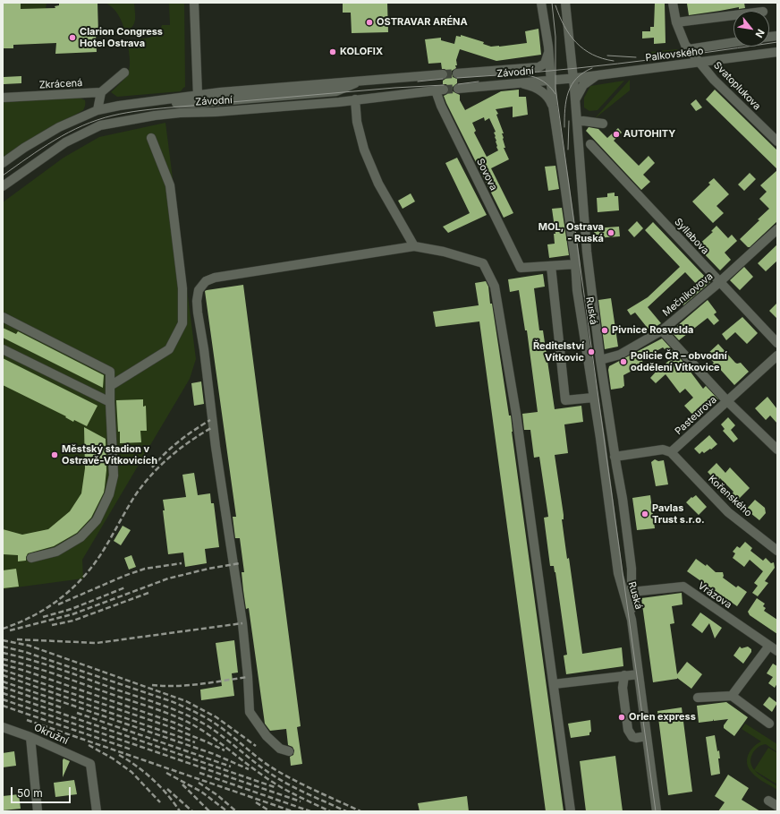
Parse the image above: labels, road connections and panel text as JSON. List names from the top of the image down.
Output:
{
  "streets": {
    "street": [
      "Palkovského",
      "Závodní",
      "Zkrácená",
      "Svatoplukova",
      "Sovova",
      "Syllabova",
      "Mečnikovova",
      "Ruská",
      "Pasteurova",
      "Kořenského",
      "Vrázova",
      "Okružní"
    ]
  },
  "crossings": [
    ["Palkovského", "Závodní"],
    ["Palkovského", "Svatoplukova"],
    ["Palkovského", "Ruská"],
    ["Závodní", "Sovova"],
    ["Závodní", "Ruská"],
    ["Syllabova", "Mečnikovova"],
    ["Mečnikovova", "Ruská"],
    ["Ruská", "Vrázova"],
    ["Pasteurova", "Kořenského"]
  ],
  "places": [
    "OSTRAVAR ARÉNA",
    "Clarion Congress Hotel Ostrava",
    "KOLOFIX",
    "AUTOHITY",
    "MOL, Ostrava - Ruská",
    "Pivnice Rosvelda",
    "Ředitelství Vítkovic",
    "Policie ČR – obvodní oddělení Vítkovice",
    "Městský stadion v Ostravě-Vítkovicích",
    "Pavlas Trust s.r.o.",
    "Orlen express"
  ],
  "scale_bar": "50 m",
  "north": "bottom right"
}
